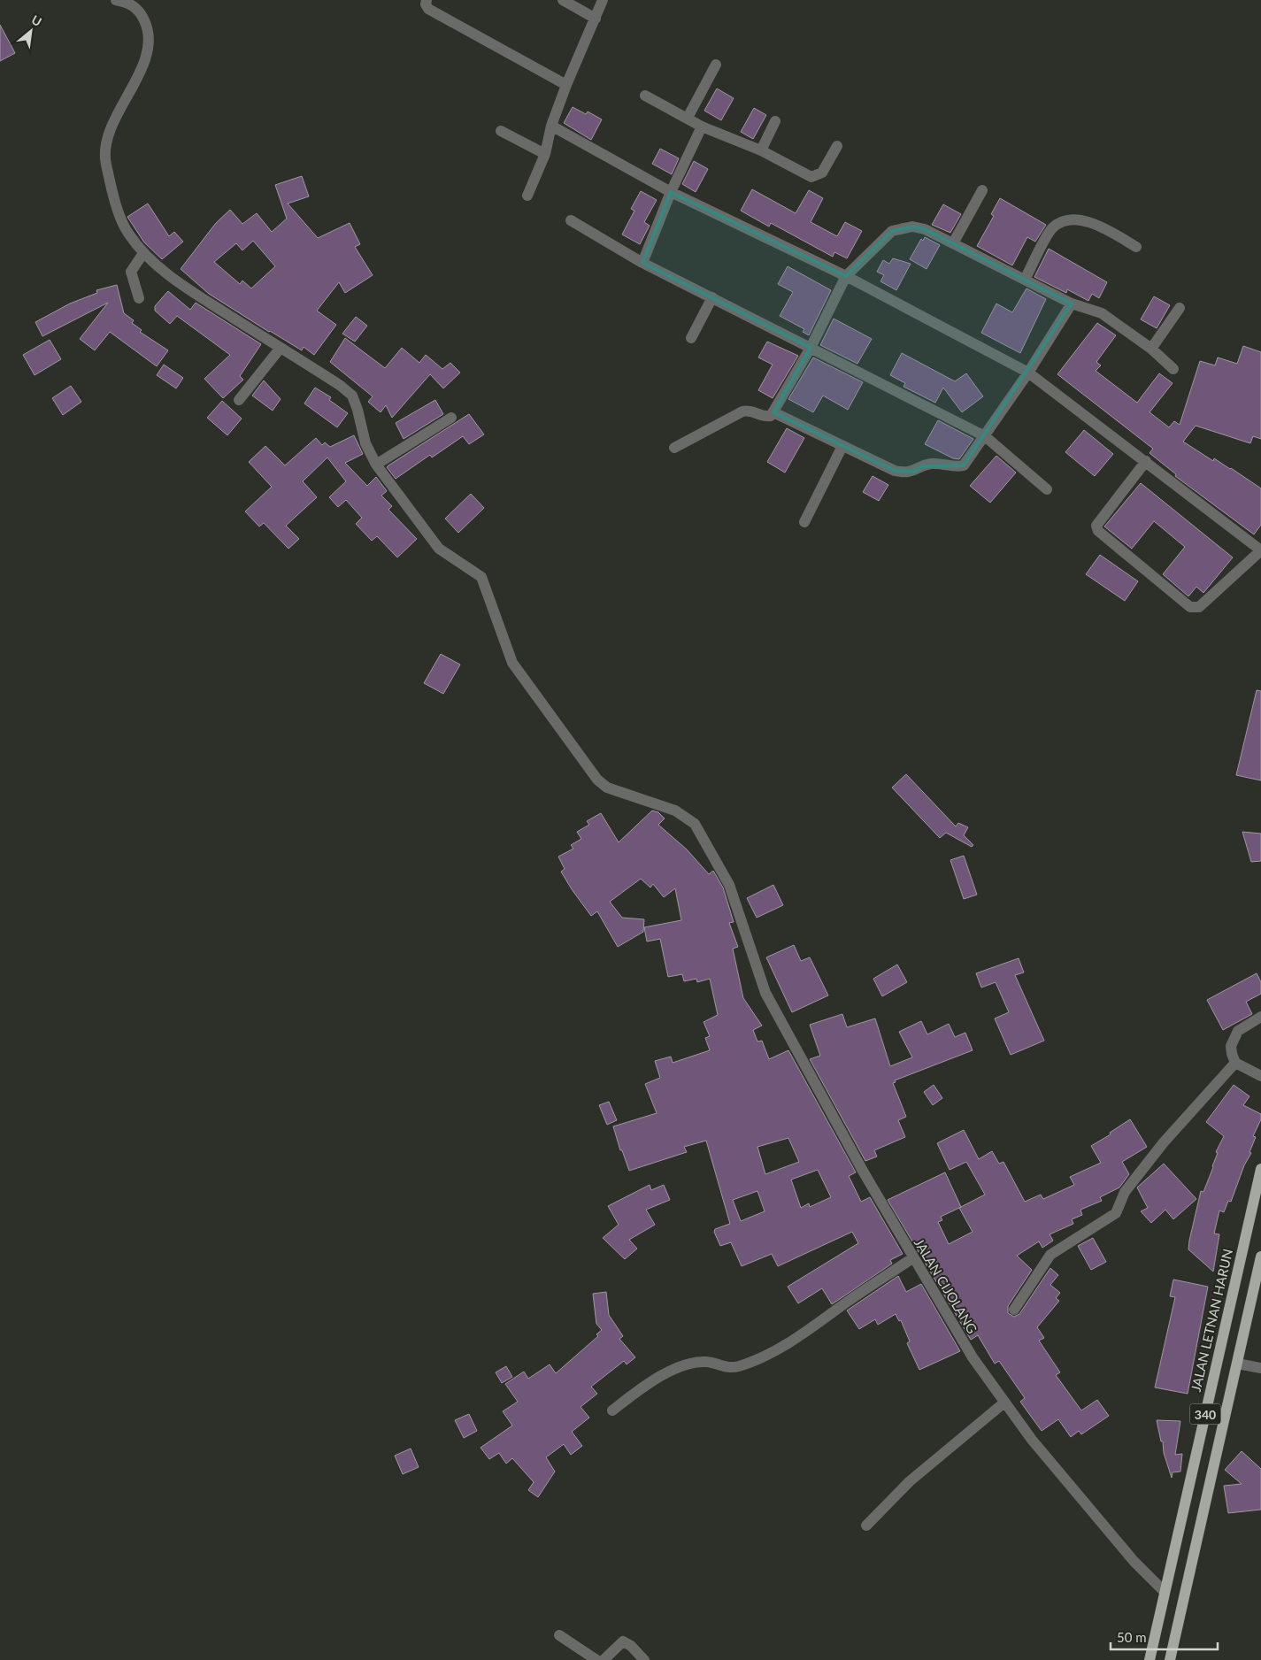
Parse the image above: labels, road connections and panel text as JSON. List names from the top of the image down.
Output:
{
  "streets": {
    "main road": ["JALAN LETNAN HARUN", "340"],
    "street": ["JALAN CIJOLANG"]
  },
  "crossings": [
    ["JALAN CIJOLANG", "JALAN LETNAN HARUN"]
  ],
  "scale_bar": "50 m",
  "north": "top right"
}
